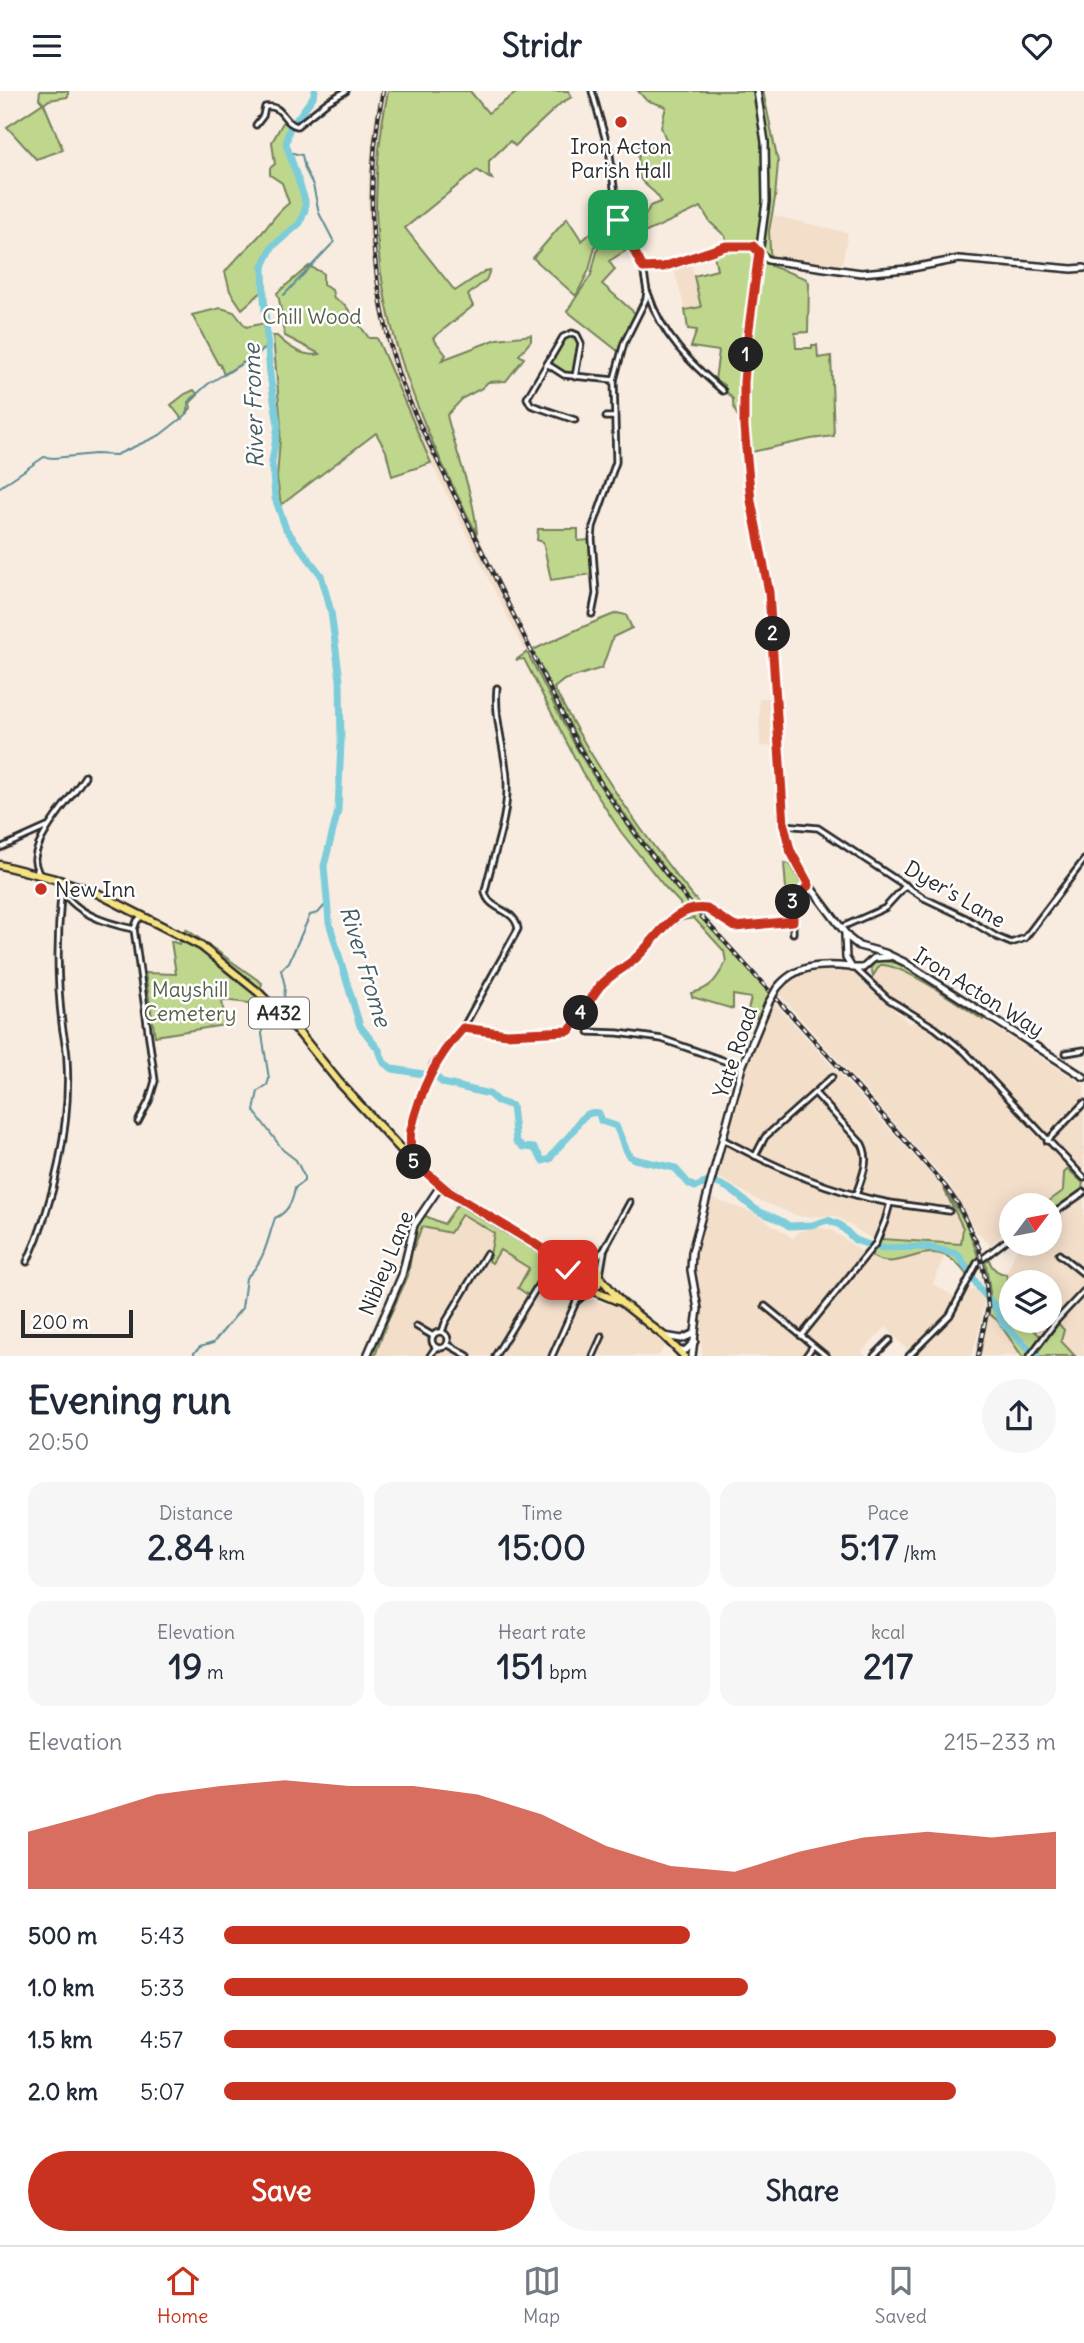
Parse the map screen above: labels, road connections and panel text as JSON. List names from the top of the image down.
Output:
{
  "streets": {
    "main road": [
      "Iron Acton Way",
      "A432",
      "Yate Road",
      "Nibley Lane"
    ],
    "street": ["Dyer's Lane"]
  },
  "crossings": [
    ["Iron Acton Way", "Yate Road"],
    ["A432", "Nibley Lane"]
  ],
  "water": ["River Frome"],
  "parks": ["Chill Wood", "Mayshill Cemetery"],
  "places": ["Iron Acton Parish Hall", "New Inn"],
  "scale_bar": "200 m",
  "north": "top right",
  "page": {
    "header": "Stridr",
    "pins": [
      "1",
      "2",
      "3",
      "4",
      "5"
    ],
    "scale": "200 m",
    "heading": ["Evening run", "20:50"],
    "stats": [
      ["Distance", "2.84 km"],
      ["Time", "15:00"],
      ["Pace", "5:17 /km"],
      ["Elevation", "19 m"],
      ["Heart rate", "151 bpm"],
      ["kcal", "217"]
    ],
    "chart": ["Elevation", "215–233 m"],
    "list": [
      {
        "name": "500 m",
        "note": "5:43"
      },
      {
        "name": "1.0 km",
        "note": "5:33"
      },
      {
        "name": "1.5 km",
        "note": "4:57"
      },
      {
        "name": "2.0 km",
        "note": "5:07"
      }
    ],
    "buttons": ["Save", "Share"],
    "tabs": ["Home", "Map", "Saved"]
  }
}
